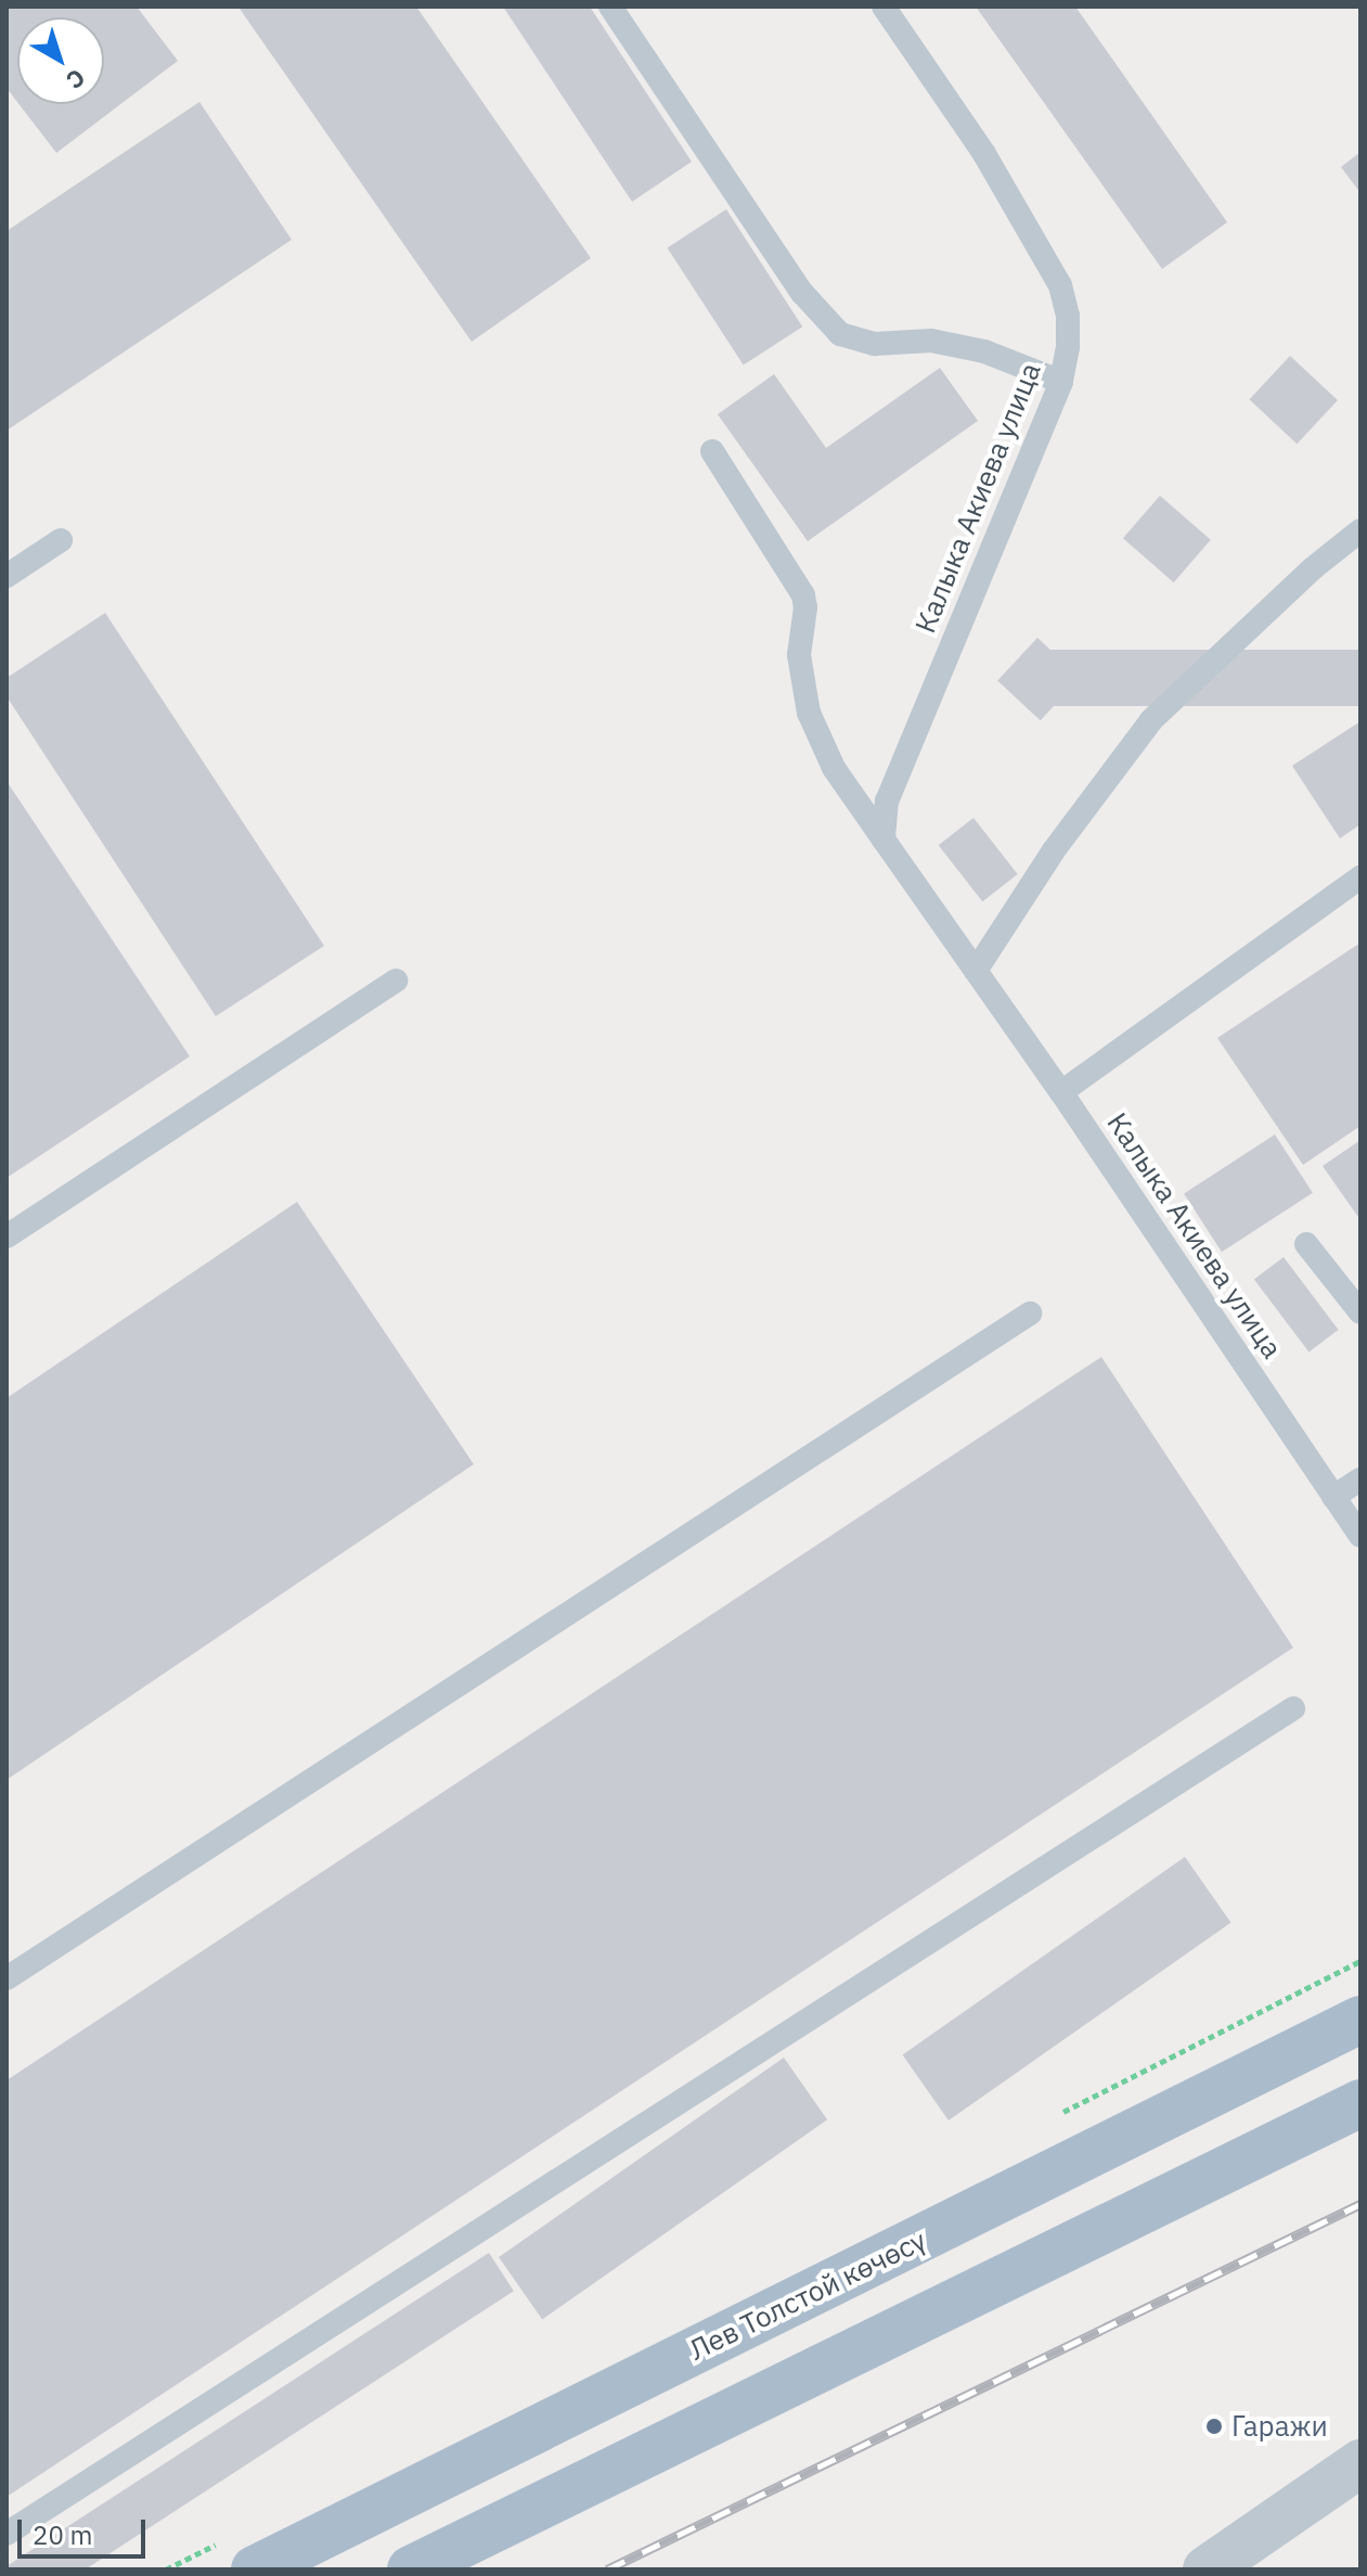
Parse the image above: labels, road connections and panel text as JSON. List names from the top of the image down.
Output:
{
  "streets": {
    "main road": ["Лев Толстой көчөсү"],
    "lane": ["Калыка Акиева улица"]
  },
  "places": ["Гаражи"],
  "scale_bar": "20 m",
  "north": "bottom right"
}
